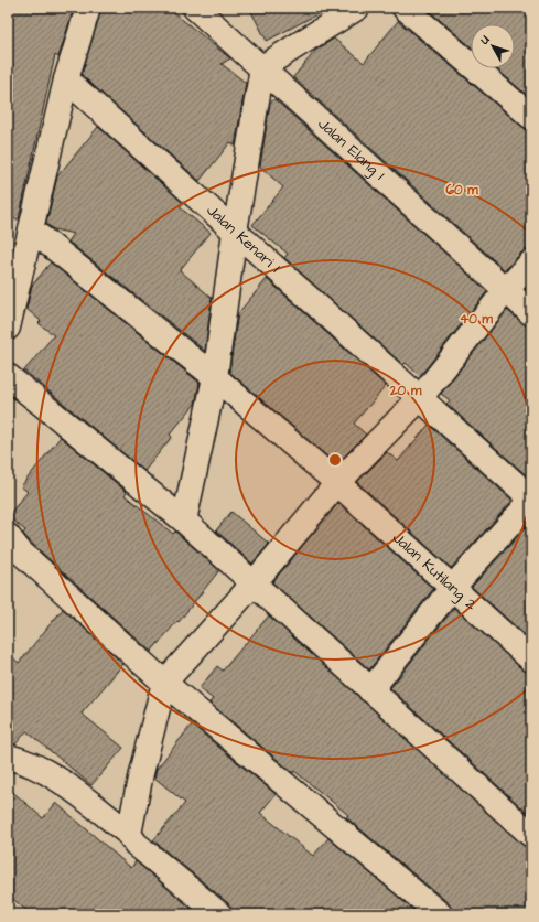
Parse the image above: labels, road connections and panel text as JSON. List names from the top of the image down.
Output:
{
  "streets": {
    "street": ["Jalan Elang 1", "Jalan Kenari 1", "Jalan Kutilang 2"]
  },
  "north": "top left",
  "rings": ["60 m", "40 m", "20 m"]
}
